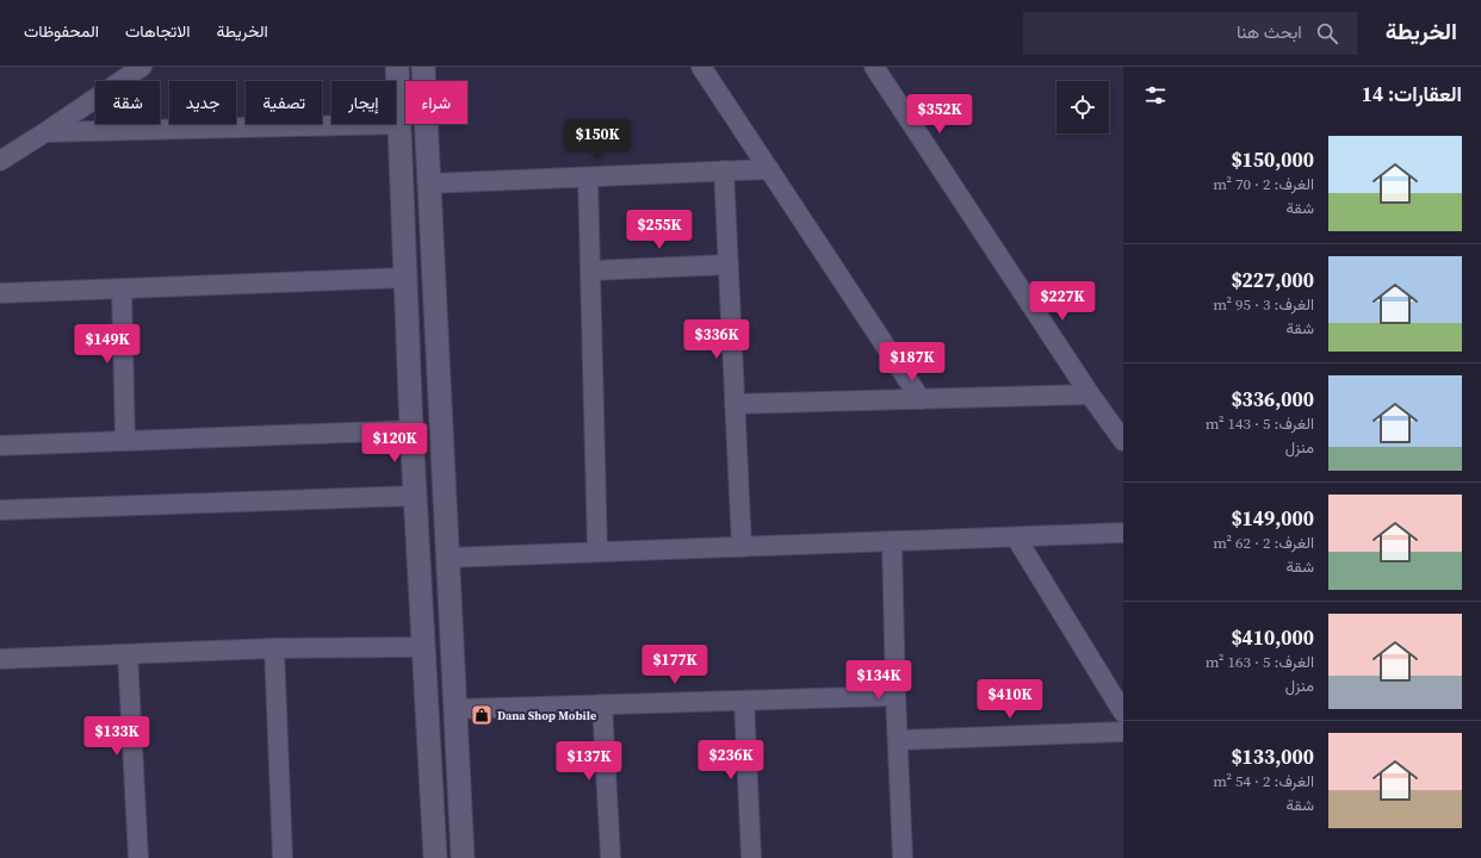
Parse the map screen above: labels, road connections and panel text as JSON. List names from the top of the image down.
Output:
{
  "places": {
    "shop": ["Dana Shop Mobile"]
  },
  "page": {
    "header": "الخريطة",
    "search": "ابحث هنا",
    "nav": ["الخريطة", "الاتجاهات", "المحفوظات"],
    "heading": "العقارات: 14",
    "chip": [
      "شراء",
      "إيجار",
      "تصفية",
      "جديد",
      "شقة"
    ],
    "price": [
      "$352K",
      "$150K",
      "$255K",
      "$227K",
      "$336K",
      "$149K",
      "$187K",
      "$120K",
      "$177K",
      "$134K",
      "$410K",
      "$133K",
      "$236K",
      "$137K"
    ],
    "list": [
      {
        "name": "$150,000",
        "note": "الغرف: 2 · 70 m² · شقة"
      },
      {
        "name": "$227,000",
        "note": "الغرف: 3 · 95 m² · شقة"
      },
      {
        "name": "$336,000",
        "note": "الغرف: 5 · 143 m² · منزل"
      },
      {
        "name": "$149,000",
        "note": "الغرف: 2 · 62 m² · شقة"
      },
      {
        "name": "$410,000",
        "note": "الغرف: 5 · 163 m² · منزل"
      },
      {
        "name": "$133,000",
        "note": "الغرف: 2 · 54 m² · شقة"
      }
    ]
  }
}
